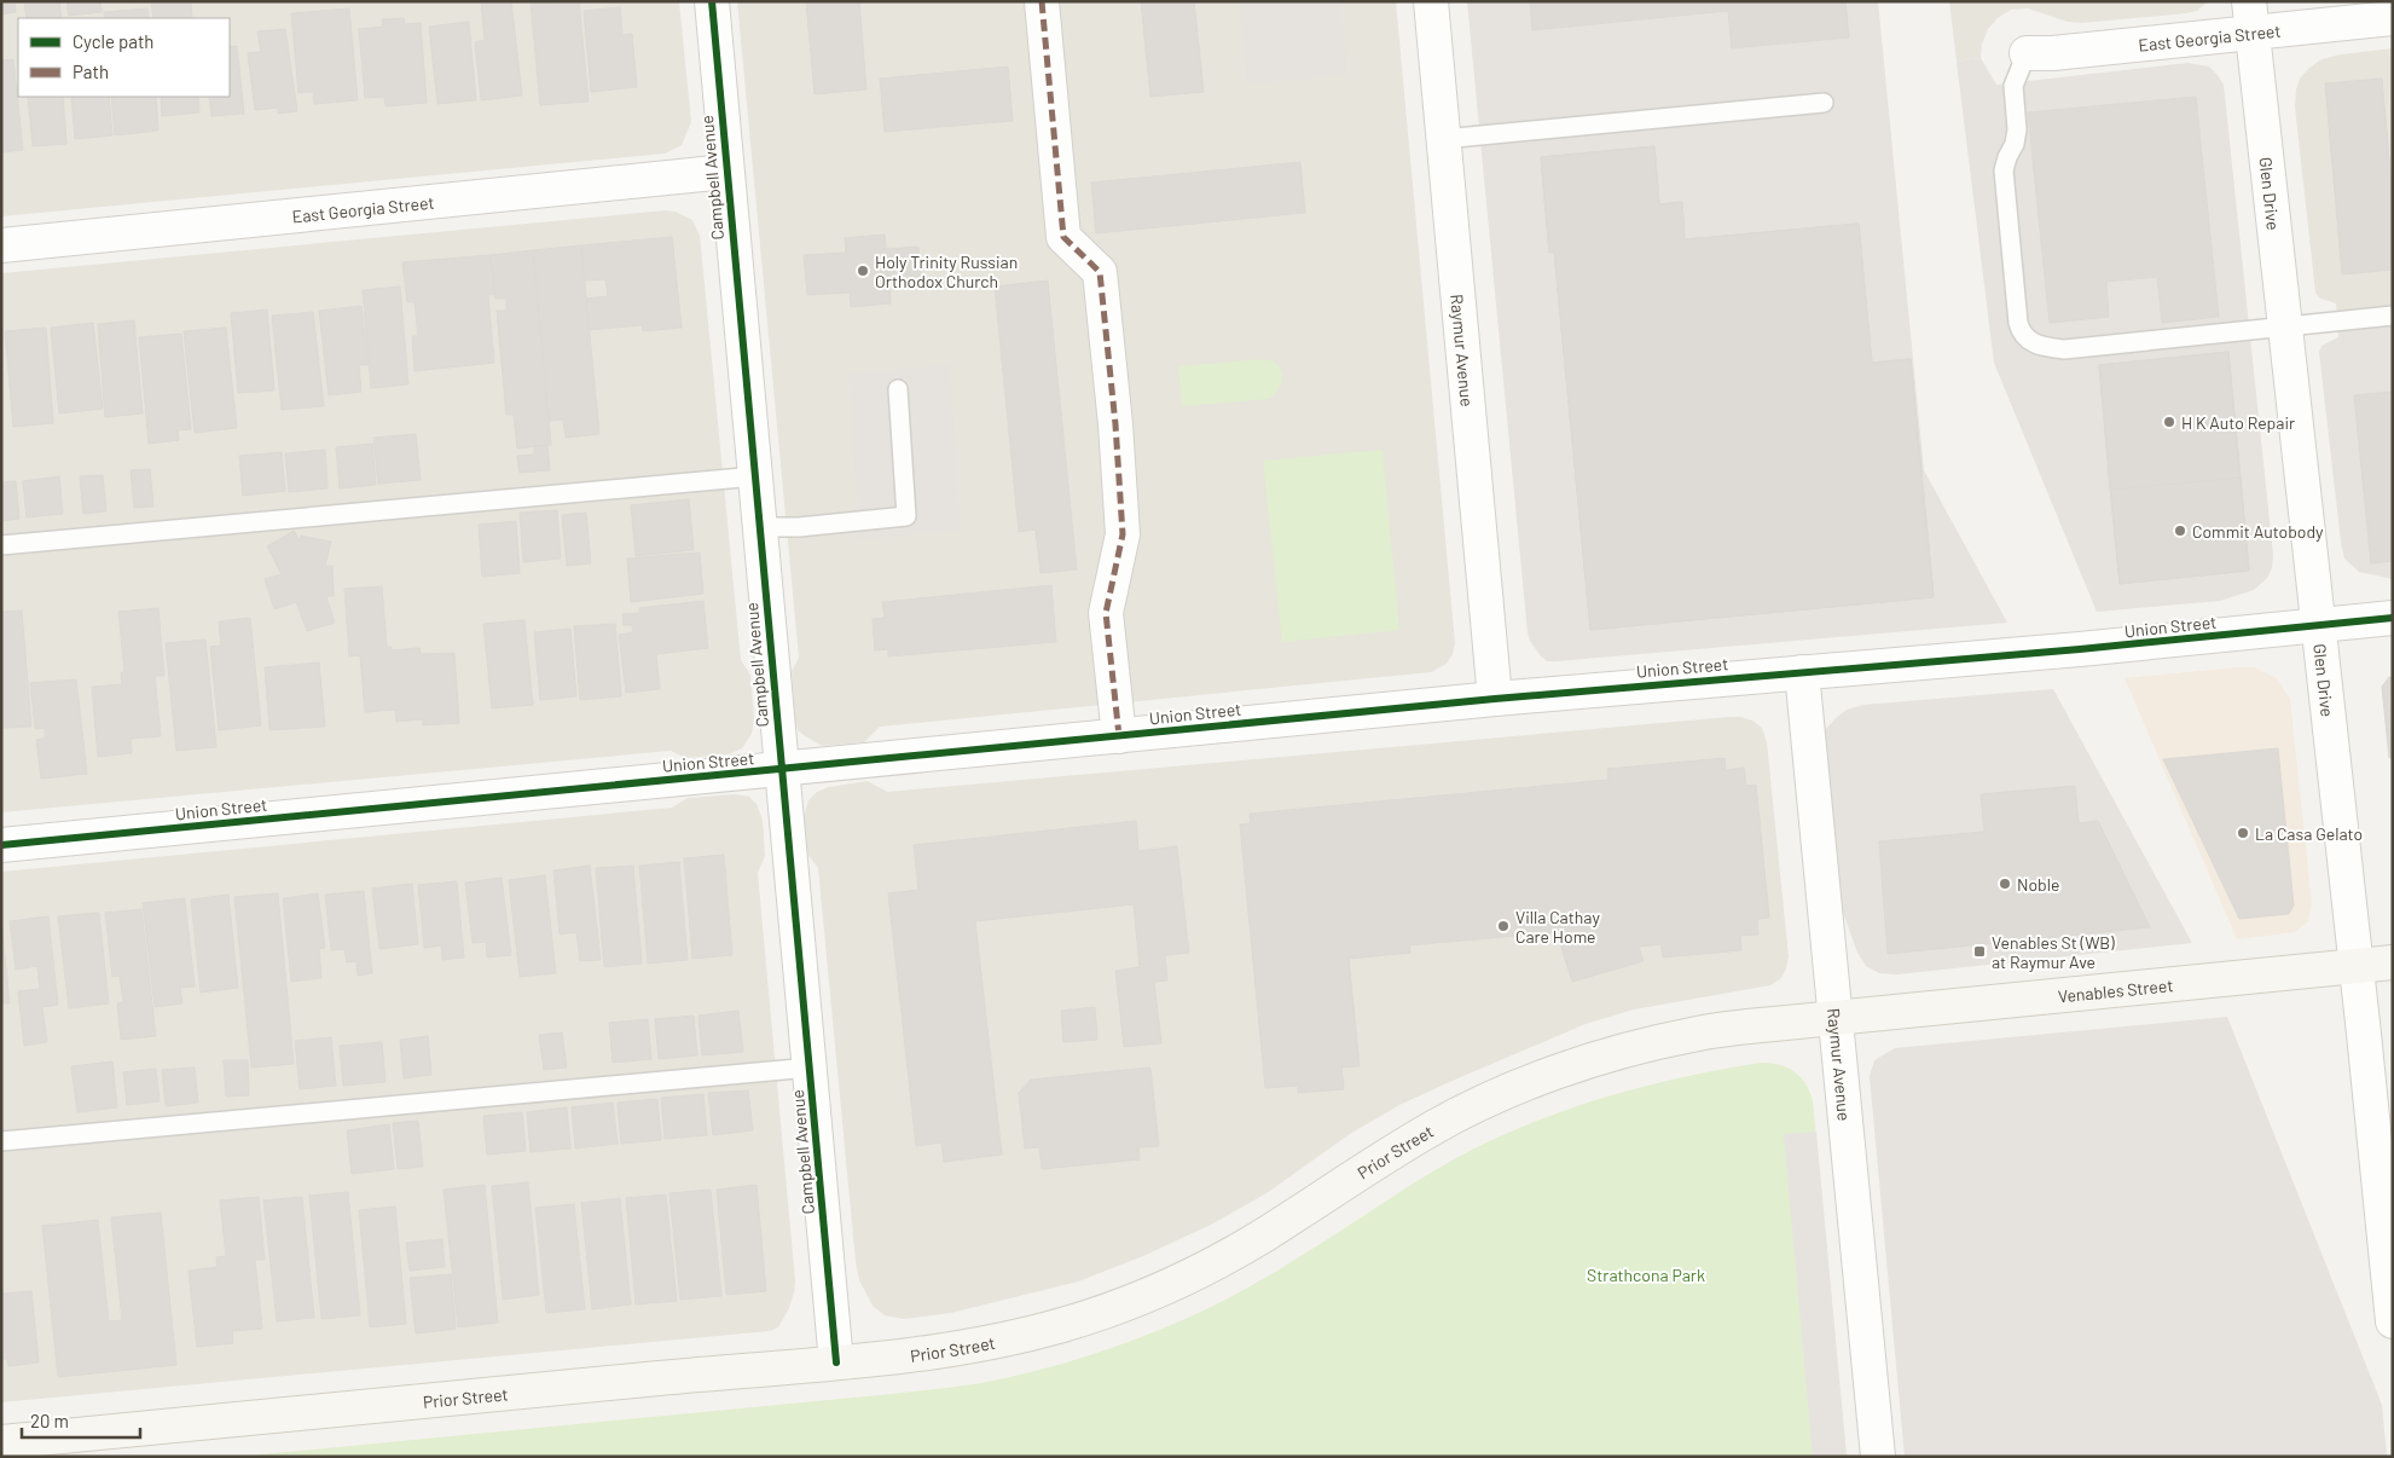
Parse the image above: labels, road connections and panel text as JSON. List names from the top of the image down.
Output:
{
  "streets": {
    "main road": ["Venables Street", "Prior Street"],
    "street": [
      "East Georgia Street",
      "Campbell Avenue",
      "Glen Drive",
      "Raymur Avenue",
      "Union Street"
    ]
  },
  "crossings": [
    ["East Georgia Street", "Campbell Avenue"],
    ["East Georgia Street", "Glen Drive"],
    ["Campbell Avenue", "Union Street"],
    ["Campbell Avenue", "Prior Street"],
    ["Glen Drive", "Union Street"],
    ["Glen Drive", "Venables Street"],
    ["Raymur Avenue", "Union Street"],
    ["Raymur Avenue", "Venables Street"],
    ["Raymur Avenue", "Prior Street"],
    ["Venables Street", "Prior Street"]
  ],
  "parks": ["Strathcona Park"],
  "places": {
    "other": [
      "Holy Trinity Russian Orthodox Church",
      "H K Auto Repair",
      "Commit Autobody",
      "La Casa Gelato",
      "Noble",
      "Villa Cathay Care Home"
    ],
    "transit": ["Venables St (WB) at Raymur Ave"]
  },
  "legend": ["Cycle path", "Path"],
  "scale_bar": "20 m"
}
